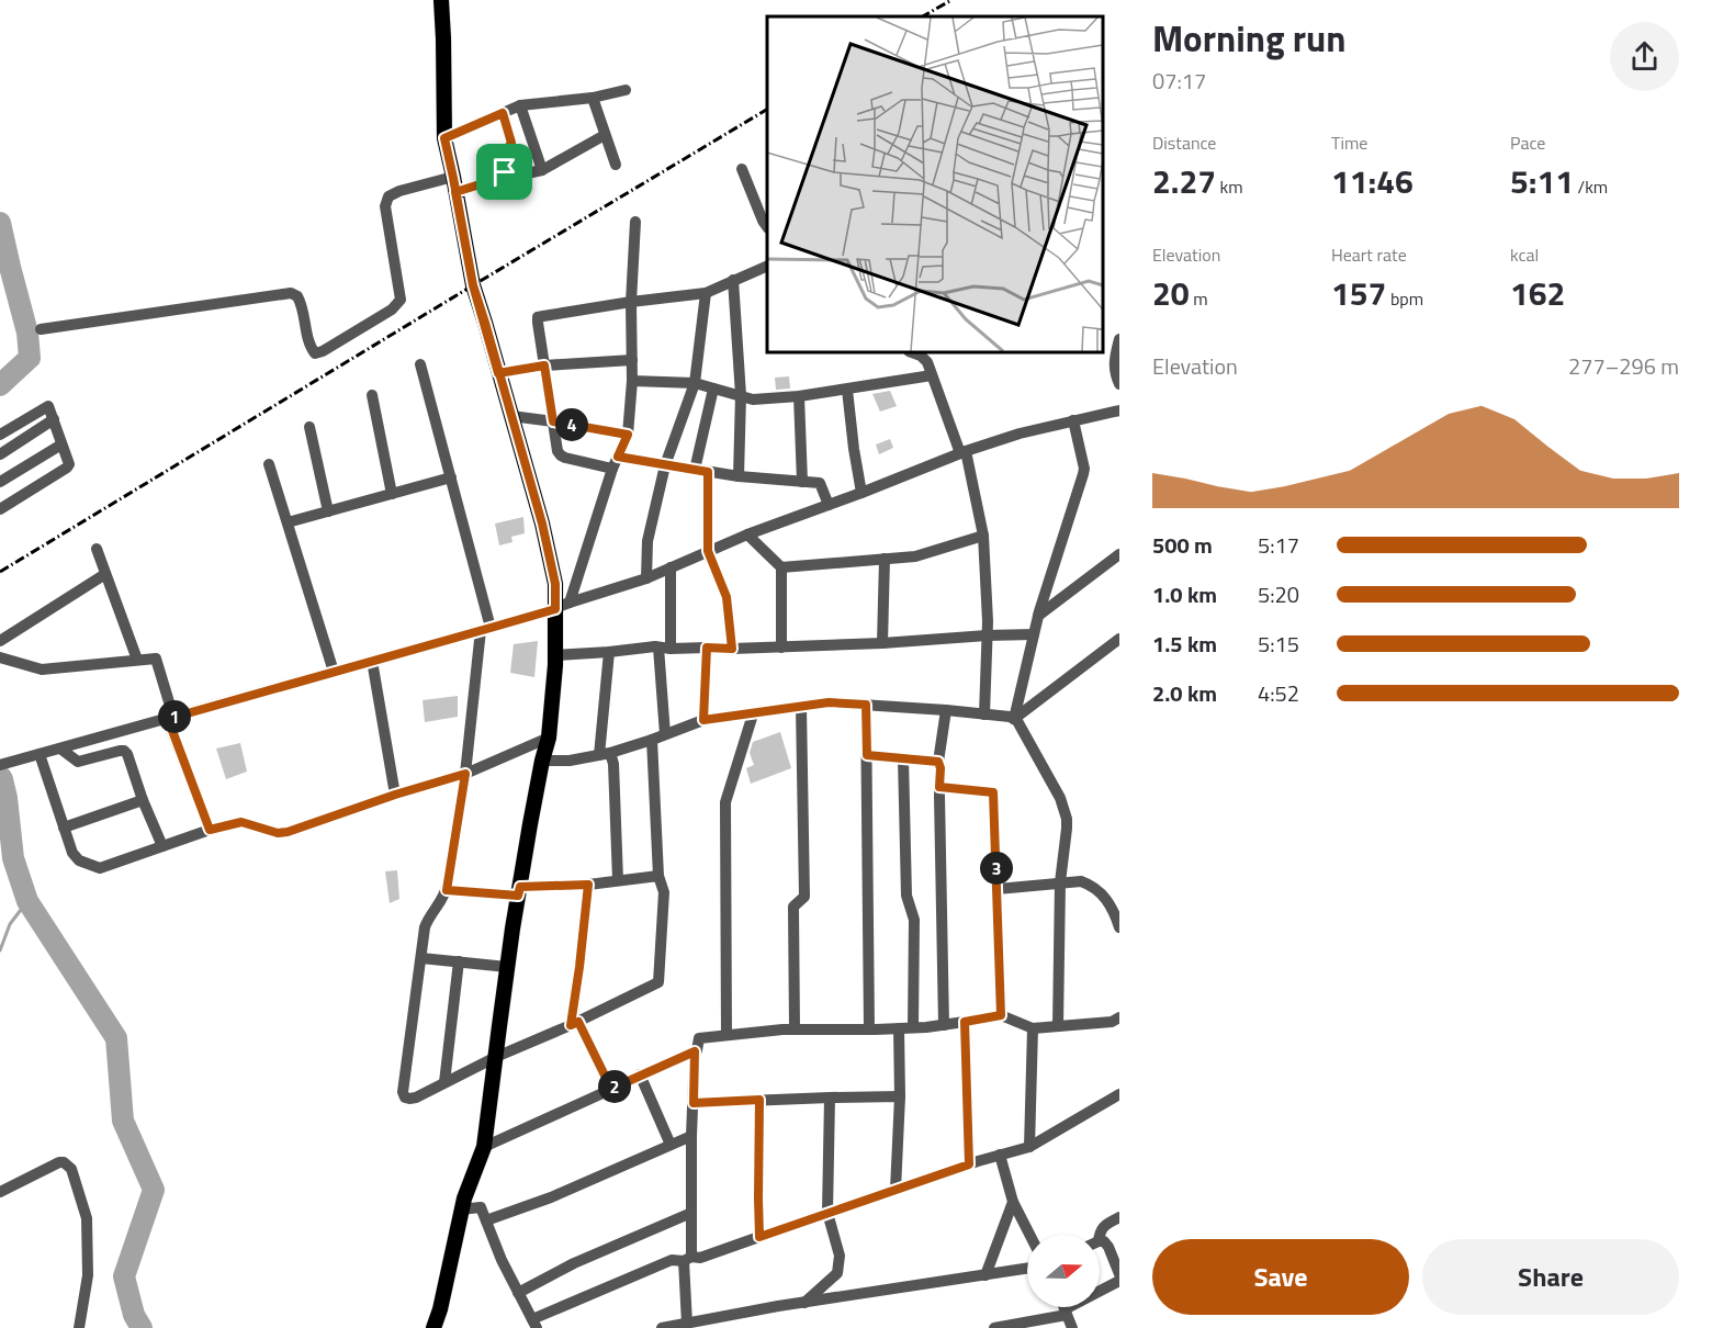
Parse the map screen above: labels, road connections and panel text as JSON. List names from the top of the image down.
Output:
{
  "north": "right",
  "page": {
    "heading": ["Morning run", "07:17"],
    "stats": [
      ["Distance", "2.27 km"],
      ["Time", "11:46"],
      ["Pace", "5:11 /km"],
      ["Elevation", "20 m"],
      ["Heart rate", "157 bpm"],
      ["kcal", "162"]
    ],
    "chart": ["Elevation", "277–296 m"],
    "pins": [
      "4",
      "1",
      "3",
      "2"
    ],
    "list": [
      {
        "name": "500 m",
        "note": "5:17"
      },
      {
        "name": "1.0 km",
        "note": "5:20"
      },
      {
        "name": "1.5 km",
        "note": "5:15"
      },
      {
        "name": "2.0 km",
        "note": "4:52"
      }
    ],
    "buttons": ["Save", "Share"]
  }
}
